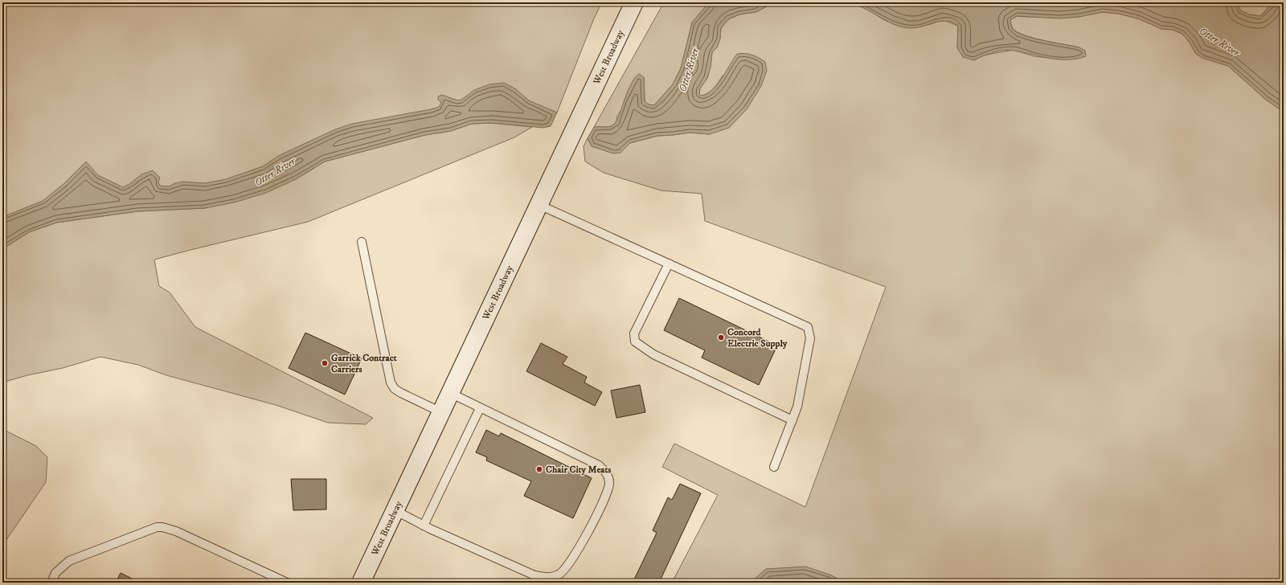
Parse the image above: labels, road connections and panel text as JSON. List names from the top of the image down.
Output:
{
  "streets": {
    "main road": ["West Broadway"]
  },
  "water": ["Otter River"],
  "places": ["Concord Electric Supply", "Garrick Contract Carriers", "Chair City Meats"]
}
